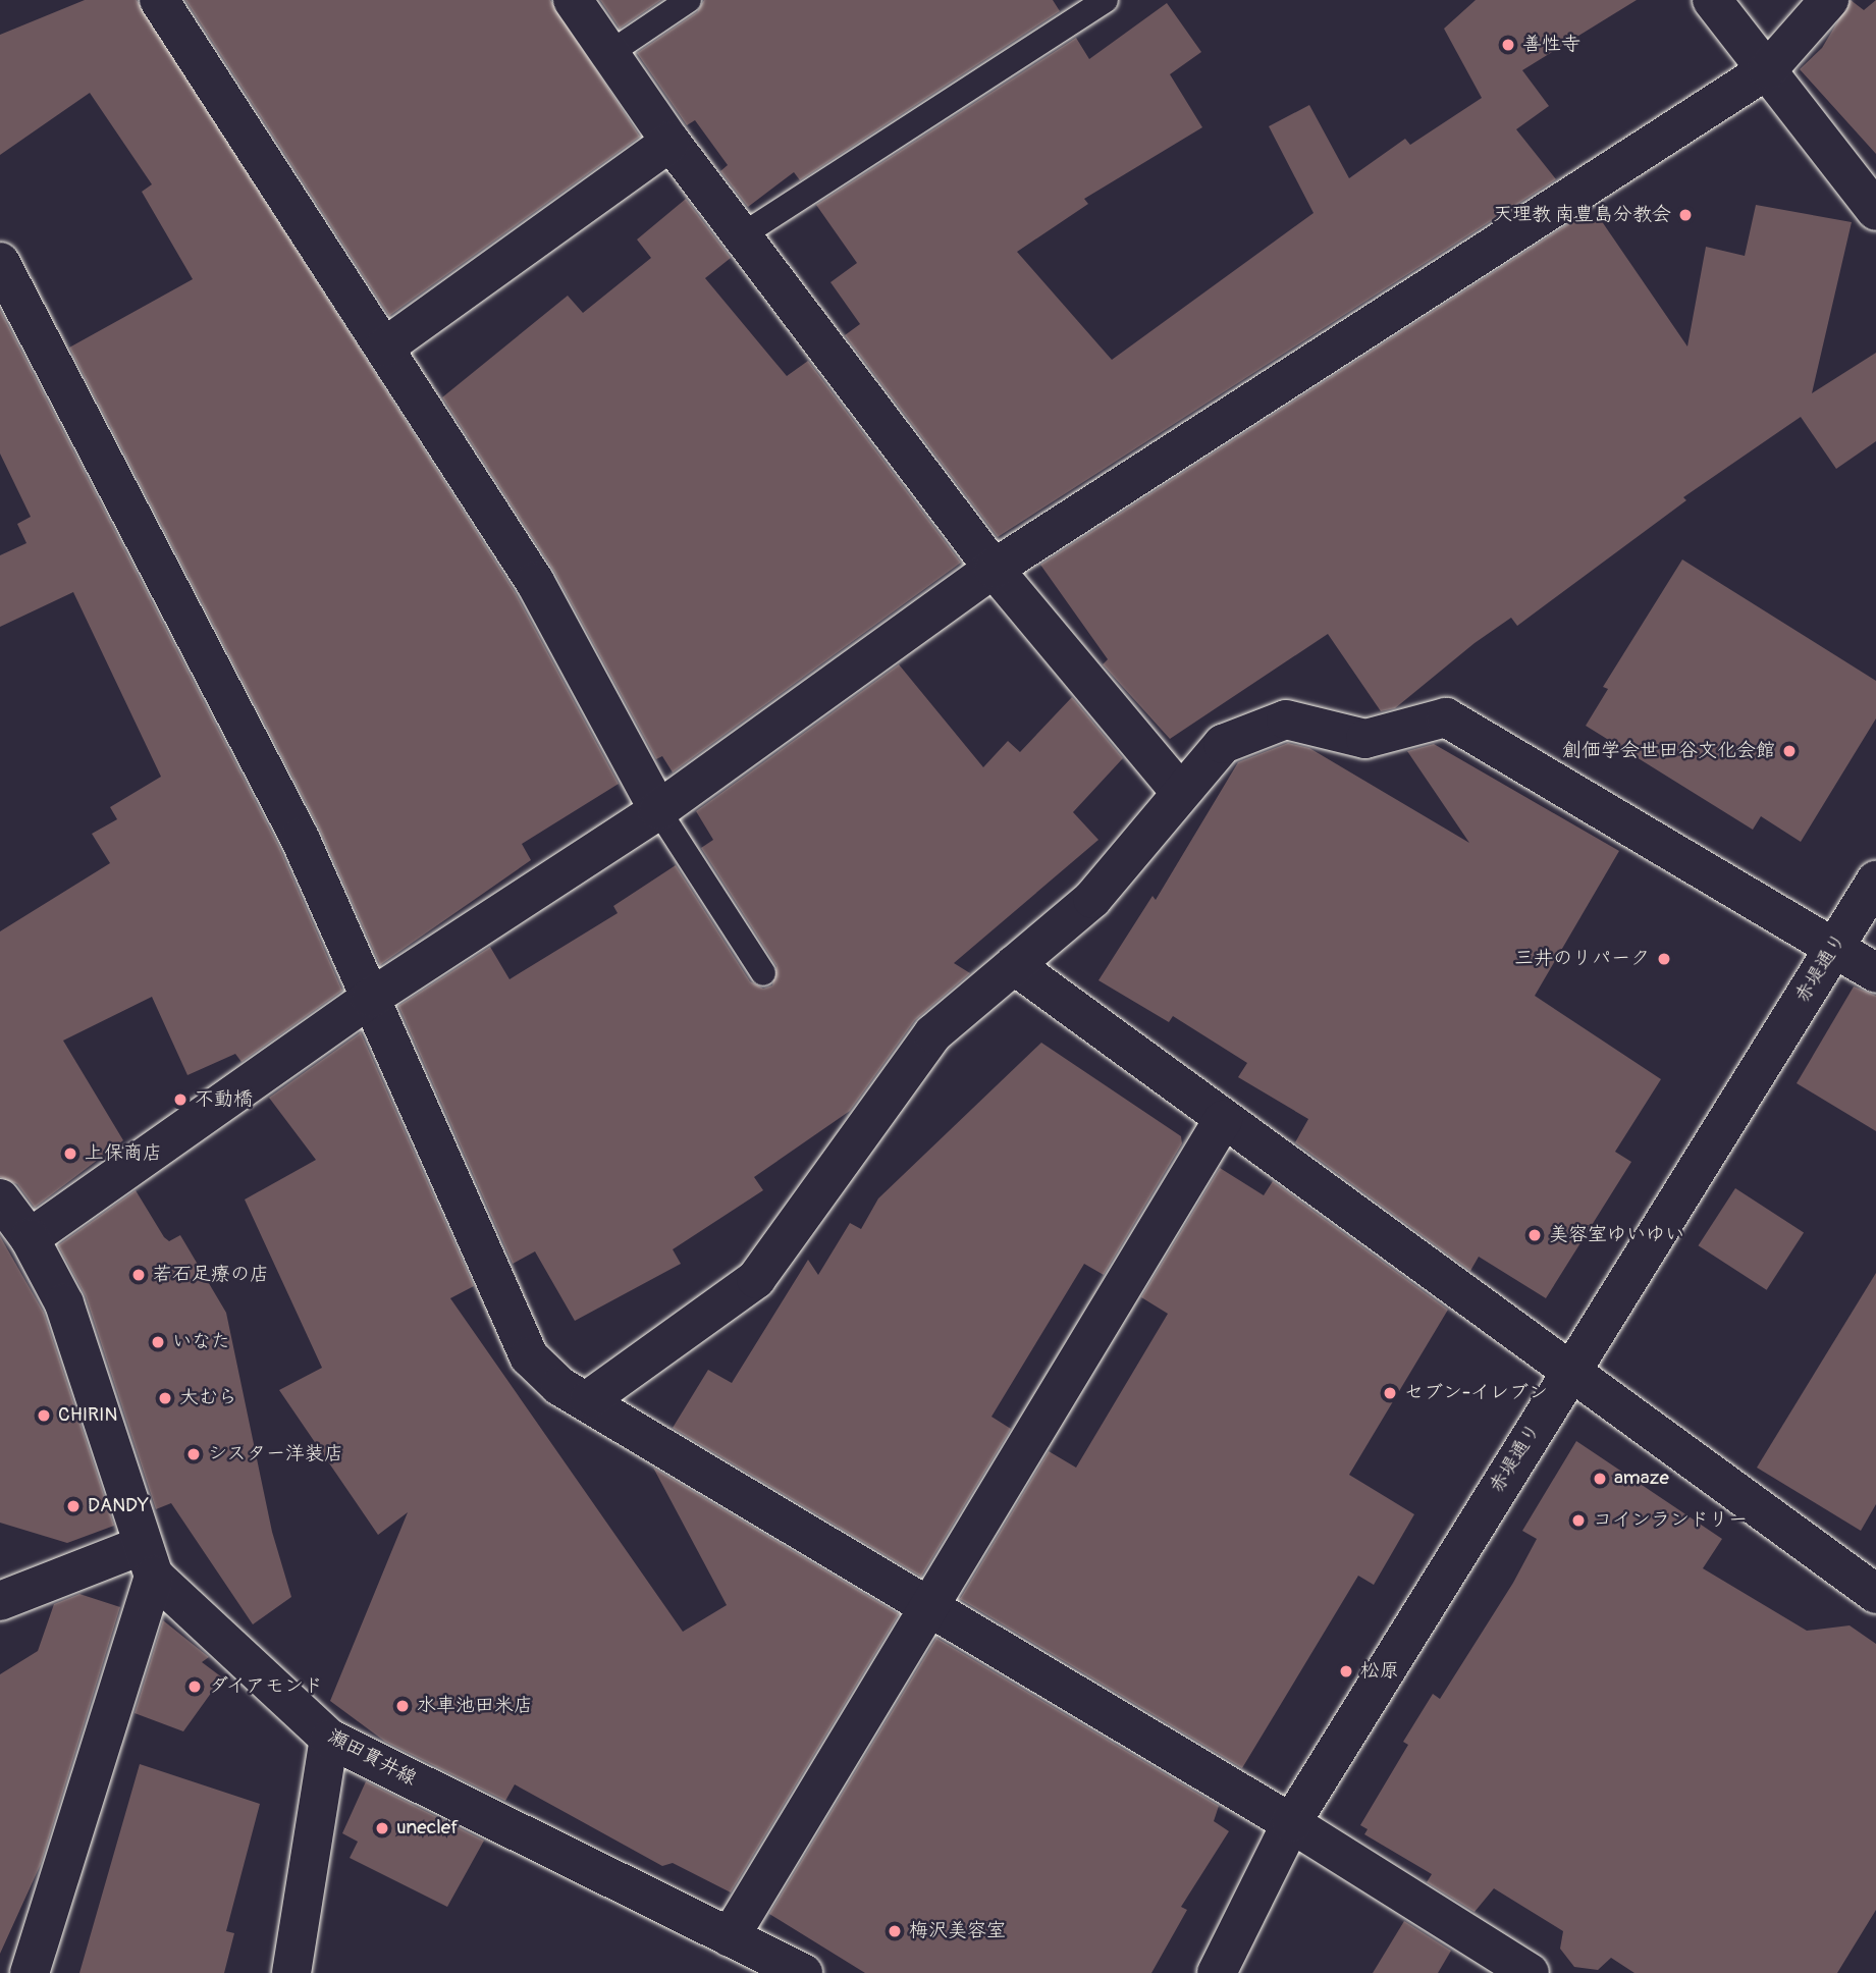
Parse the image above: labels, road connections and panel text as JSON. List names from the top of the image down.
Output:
{
  "streets": {
    "street": ["赤堤通り", "瀬田貫井線"]
  },
  "places": [
    "善性寺",
    "天理教 南豊島分教会",
    "創価学会世田谷文化会館",
    "三井のリパーク",
    "不動橋",
    "上保商店",
    "美容室ゆいゆい",
    "若石足療の店",
    "いなた",
    "セブン-イレブン",
    "大むら",
    "CHIRIN",
    "シスター洋装店",
    "amaze",
    "DANDY",
    "コインランドリー",
    "松原",
    "ダイアモンド",
    "水車池田米店",
    "uneclef",
    "梅沢美容室"
  ]
}
